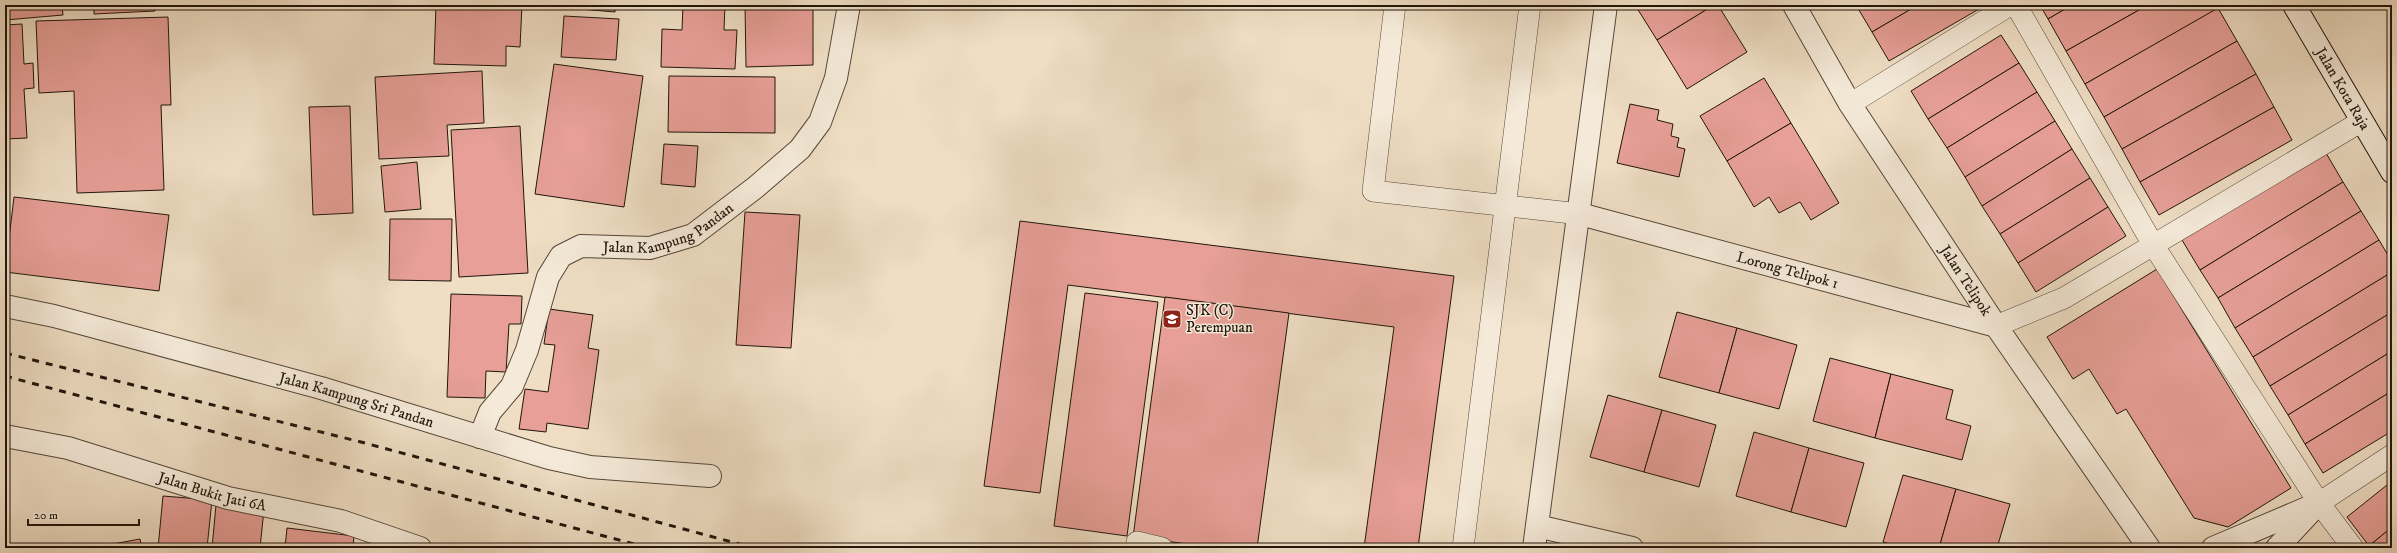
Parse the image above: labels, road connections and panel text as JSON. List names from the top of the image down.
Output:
{
  "streets": {
    "street": [
      "Jalan Kota Raja",
      "Jalan Kampung Pandan",
      "Lorong Telipok 1",
      "Jalan Telipok",
      "Jalan Kampung Sri Pandan",
      "Jalan Bukit Jati 6A"
    ]
  },
  "crossings": [
    ["Jalan Kampung Pandan", "Jalan Kampung Sri Pandan"],
    ["Lorong Telipok 1", "Jalan Telipok"]
  ],
  "places": {
    "school or university": ["SJK (C) Perempuan"]
  },
  "scale_bar": "20 m"
}
